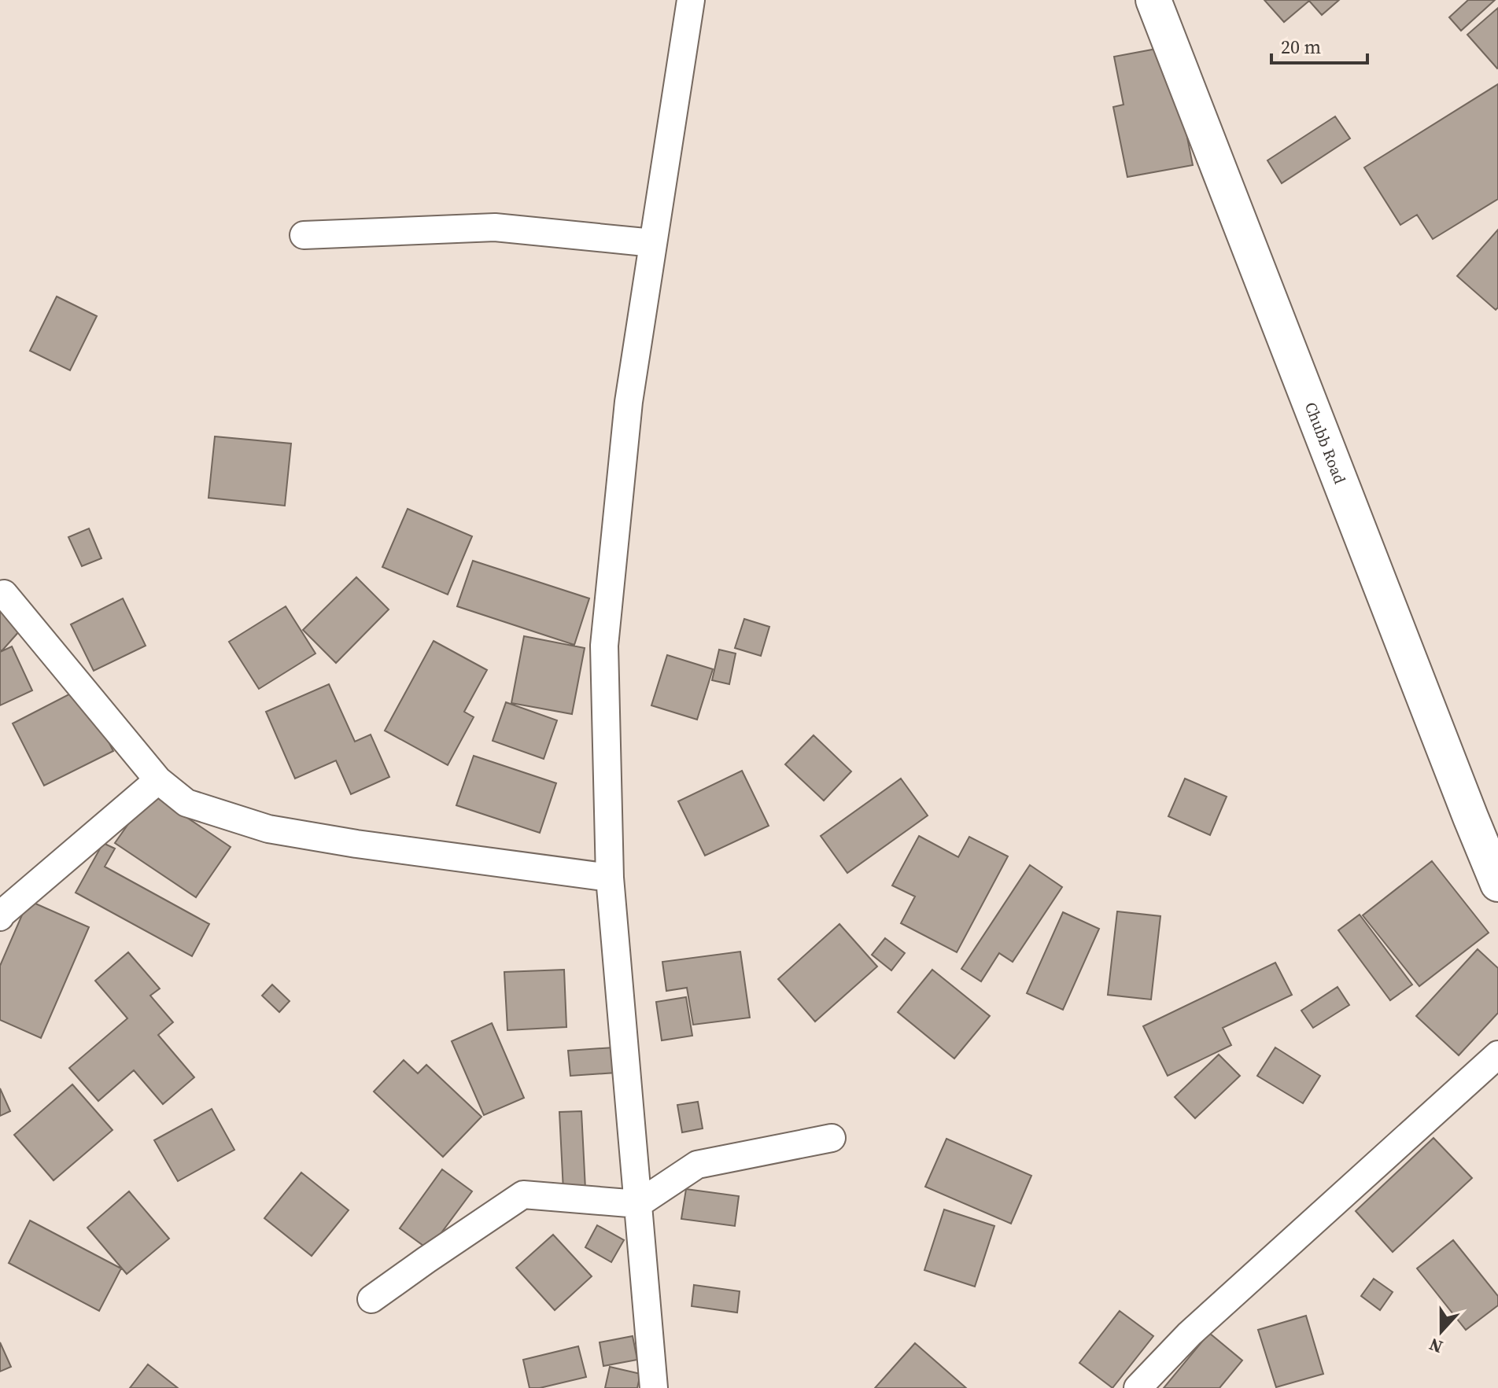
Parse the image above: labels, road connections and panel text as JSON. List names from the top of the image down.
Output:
{
  "streets": {
    "street": ["Chubb Road"]
  },
  "scale_bar": "20 m",
  "north": "bottom"
}
